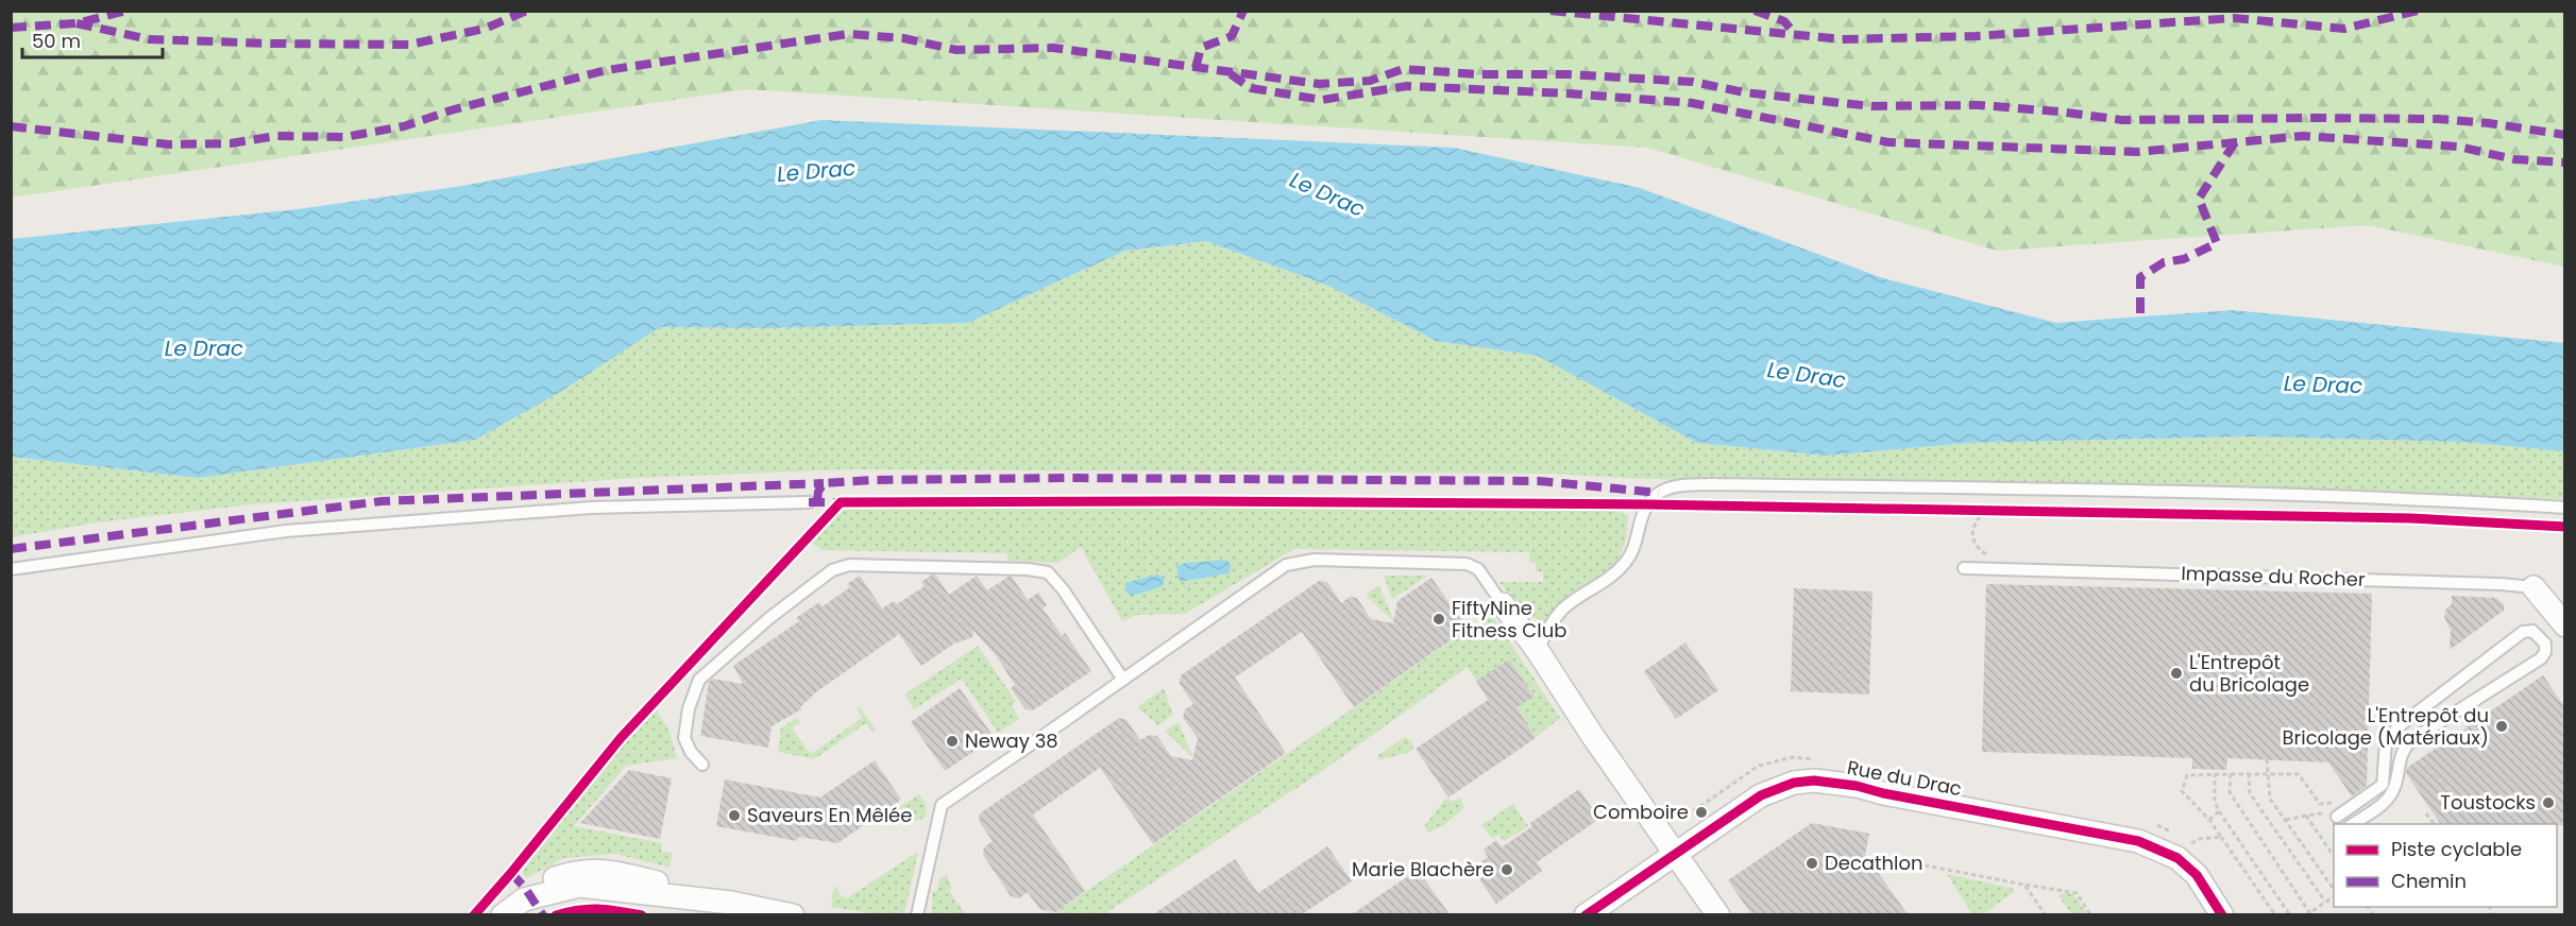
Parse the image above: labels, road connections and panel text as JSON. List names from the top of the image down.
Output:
{
  "streets": {
    "street": ["Impasse du Rocher", "Rue du Drac"]
  },
  "water": ["Le Drac"],
  "places": [
    "FiftyNine Fitness Club",
    "L'Entrepôt du Bricolage",
    "L'Entrepôt du Bricolage (Matériaux)",
    "Neway 38",
    "Toustocks",
    "Comboire",
    "Saveurs En Mêlée",
    "Decathlon",
    "Marie Blachère"
  ],
  "legend": ["Piste cyclable", "Chemin"],
  "scale_bar": "50 m"
}
